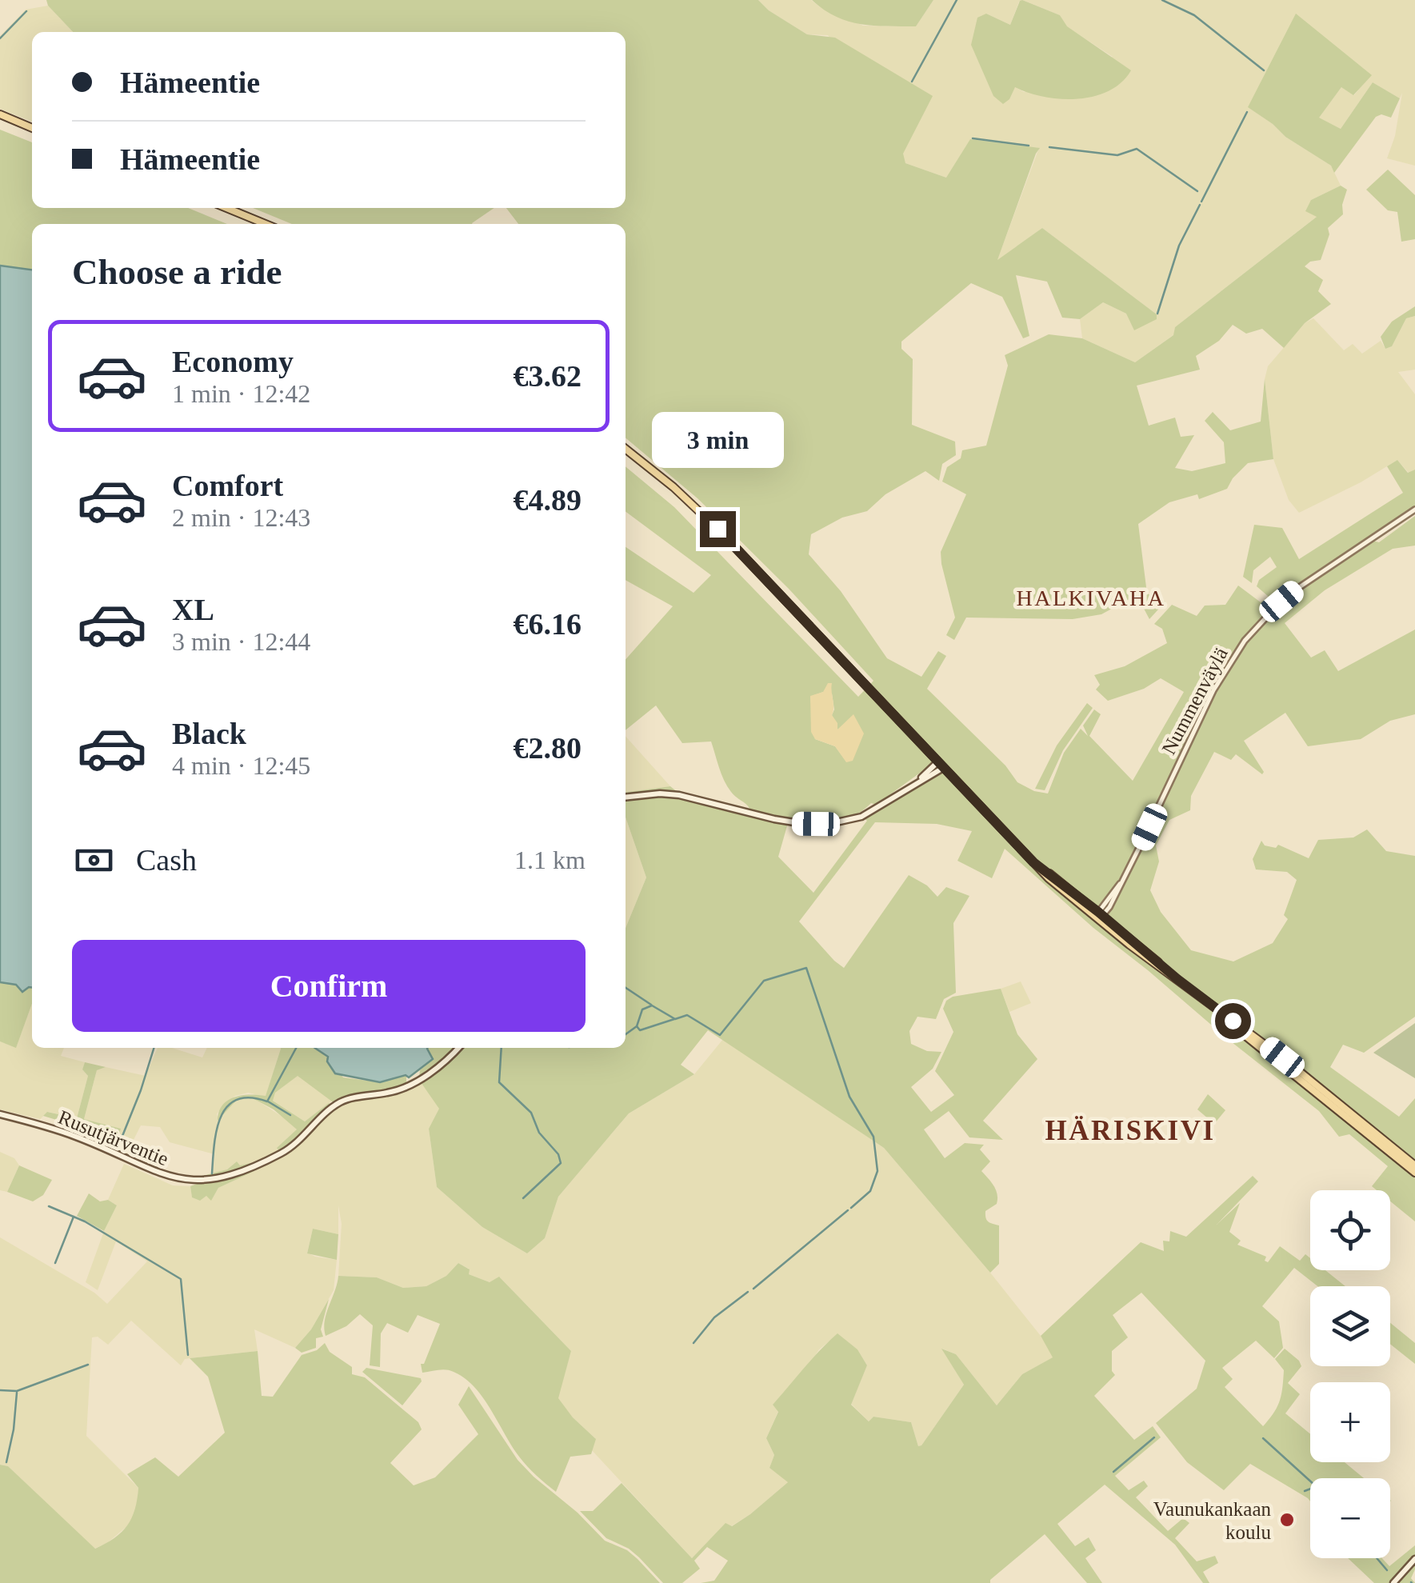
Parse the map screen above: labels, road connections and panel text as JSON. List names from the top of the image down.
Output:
{
  "streets": {
    "main road": ["Rusutjärventie"],
    "street": ["Nummenväylä"]
  },
  "districts": ["HALKIVAHA", "HÄRISKIVI"],
  "places": ["Vaunukankaan koulu"],
  "page": {
    "banner": ["Hämeentie", "Hämeentie"],
    "heading": "Choose a ride",
    "list": [
      {
        "name": "Economy",
        "note": "1 min · 12:42",
        "value": "€3.62"
      },
      {
        "name": "Comfort",
        "note": "2 min · 12:43",
        "value": "€4.89"
      },
      {
        "name": "XL",
        "note": "3 min · 12:44",
        "value": "€6.16"
      },
      {
        "name": "Black",
        "note": "4 min · 12:45",
        "value": "€2.80"
      }
    ],
    "bubble": "3 min",
    "pay": ["Cash", "1.1 km"],
    "buttons": "Confirm",
    "map_buttons": ["+", "−"]
  }
}
